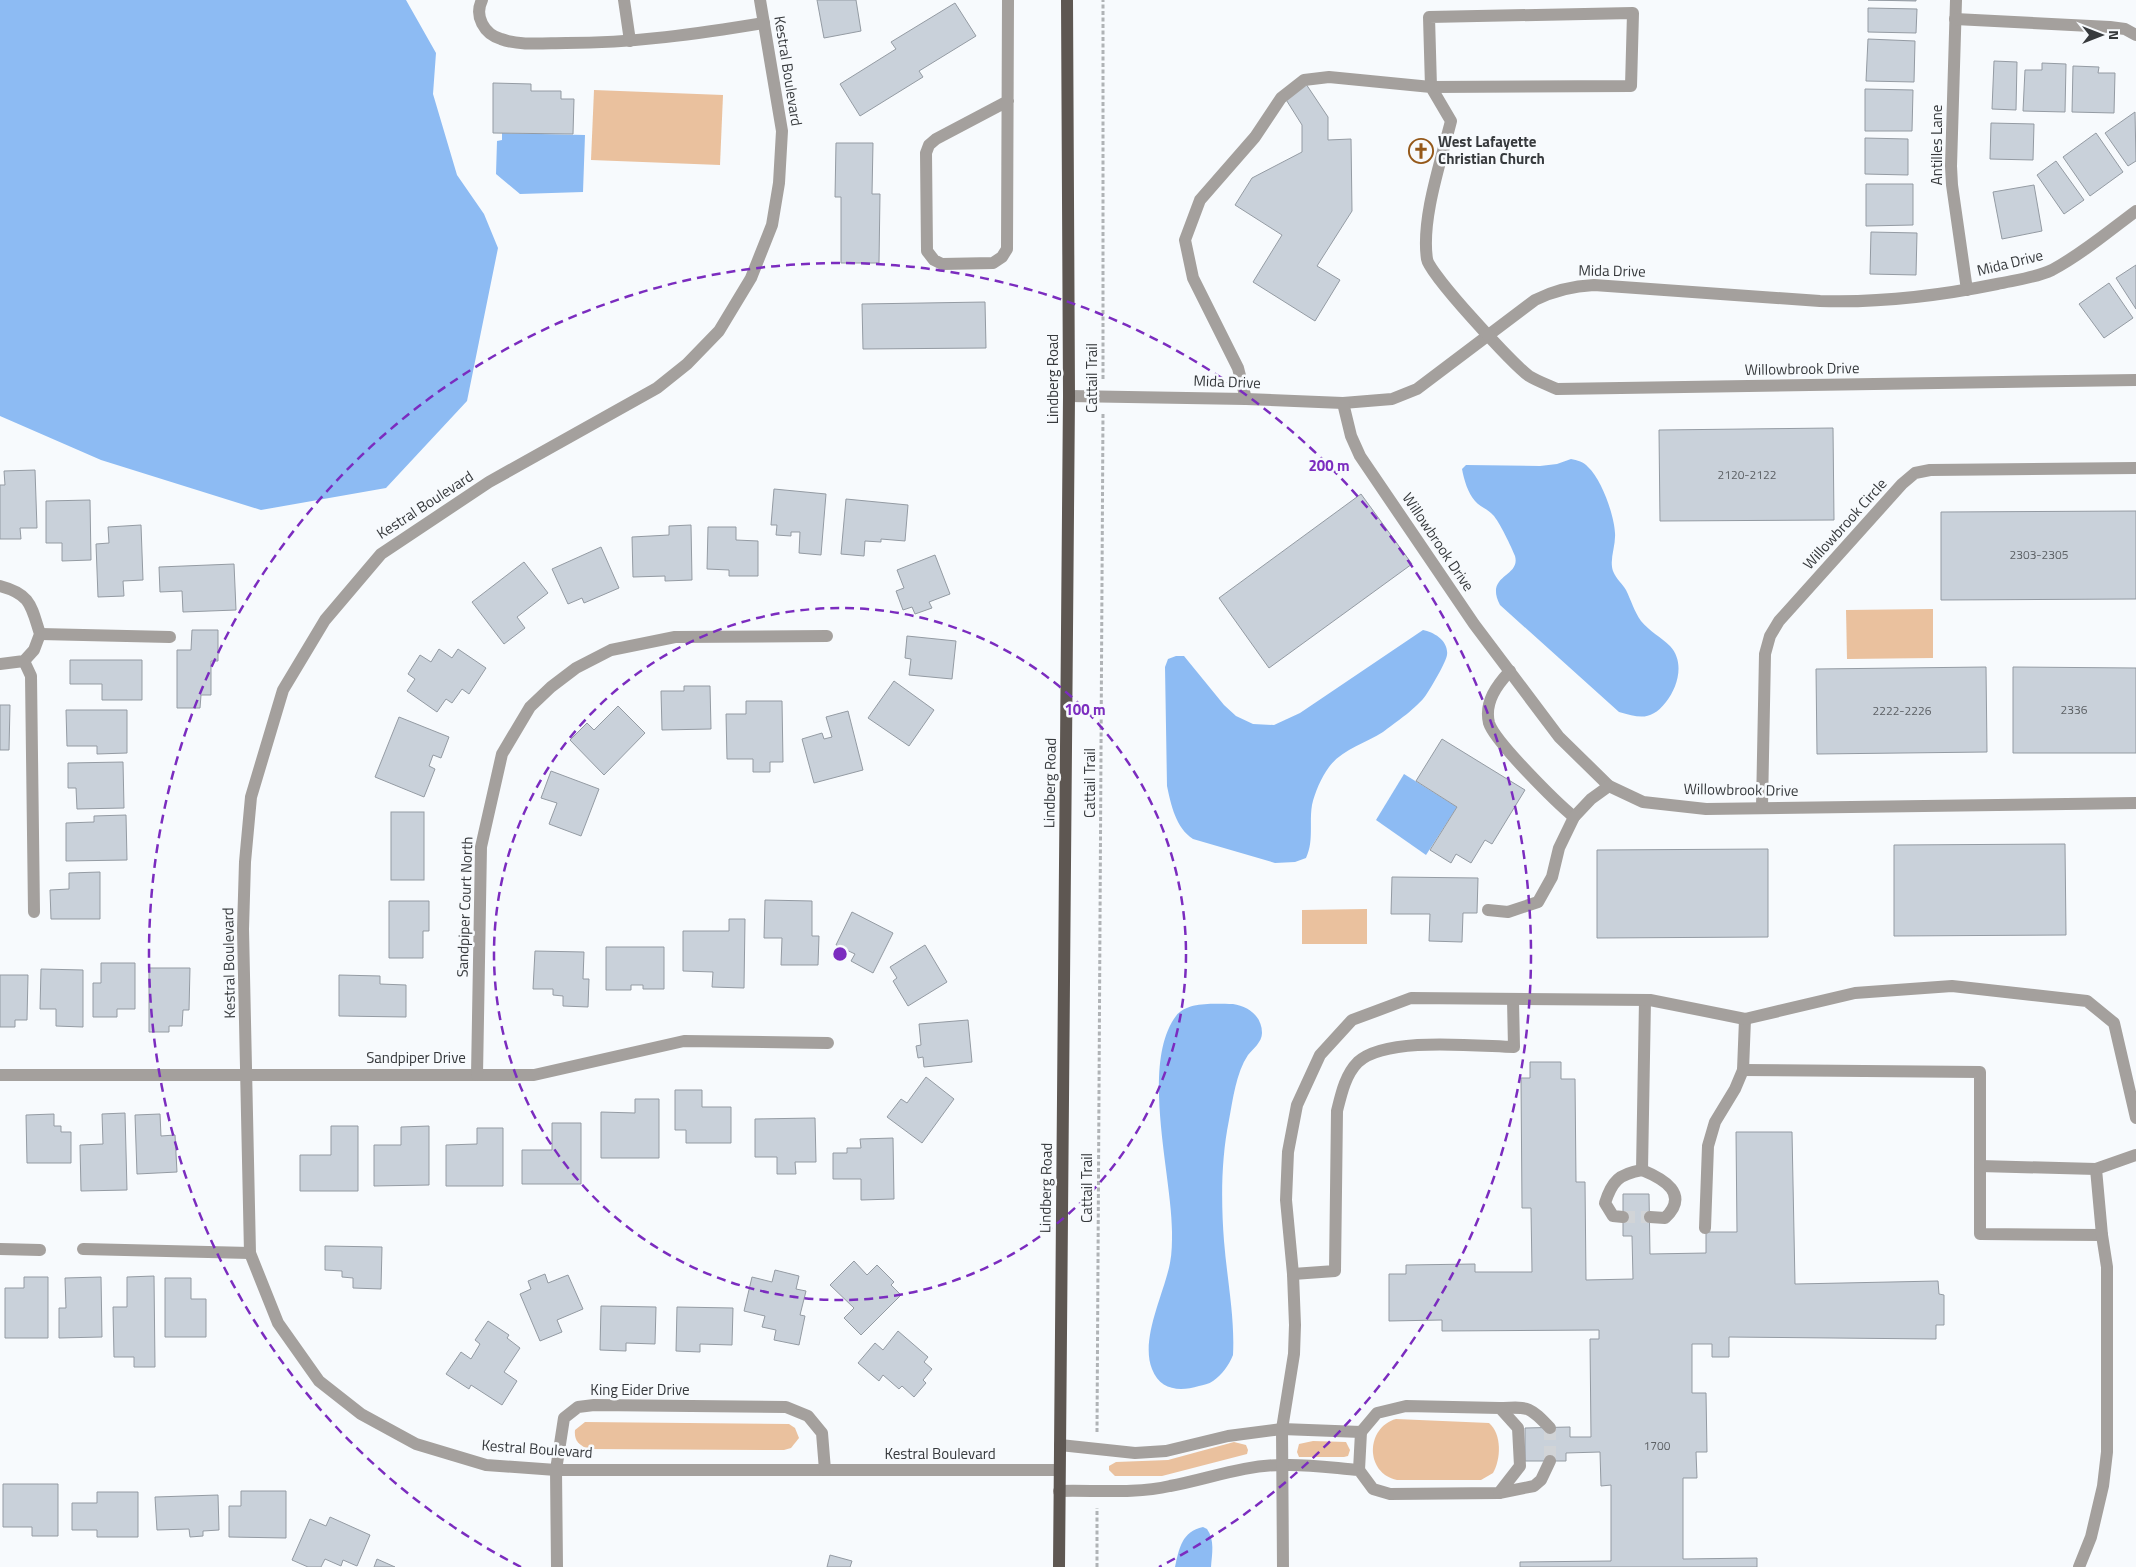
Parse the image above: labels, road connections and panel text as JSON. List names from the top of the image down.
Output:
{
  "streets": {
    "main road": ["Lindberg Road"],
    "street": [
      "Kestral Boulevard",
      "Antilles Lane",
      "Mida Drive",
      "Willowbrook Drive",
      "Willowbrook Circle",
      "Sandpiper Court North",
      "Sandpiper Drive",
      "King Eider Drive"
    ],
    "path": ["Cattail Trail"]
  },
  "crossings": [
    ["Kestral Boulevard", "Lindberg Road"],
    ["Kestral Boulevard", "Sandpiper Drive"],
    ["Kestral Boulevard", "King Eider Drive"],
    ["Antilles Lane", "Mida Drive"],
    ["Mida Drive", "Willowbrook Drive"],
    ["Mida Drive", "Cattail Trail"],
    ["Mida Drive", "Lindberg Road"],
    ["Willowbrook Drive", "Willowbrook Circle"],
    ["Sandpiper Court North", "Sandpiper Drive"]
  ],
  "places": {
    "church": ["West Lafayette Christian Church"]
  },
  "house_numbers": [
    "2120-2122",
    "2303-2305",
    "2336",
    "2222-2226",
    "1700"
  ],
  "north": "right",
  "rings": ["200 m", "100 m"]
}
